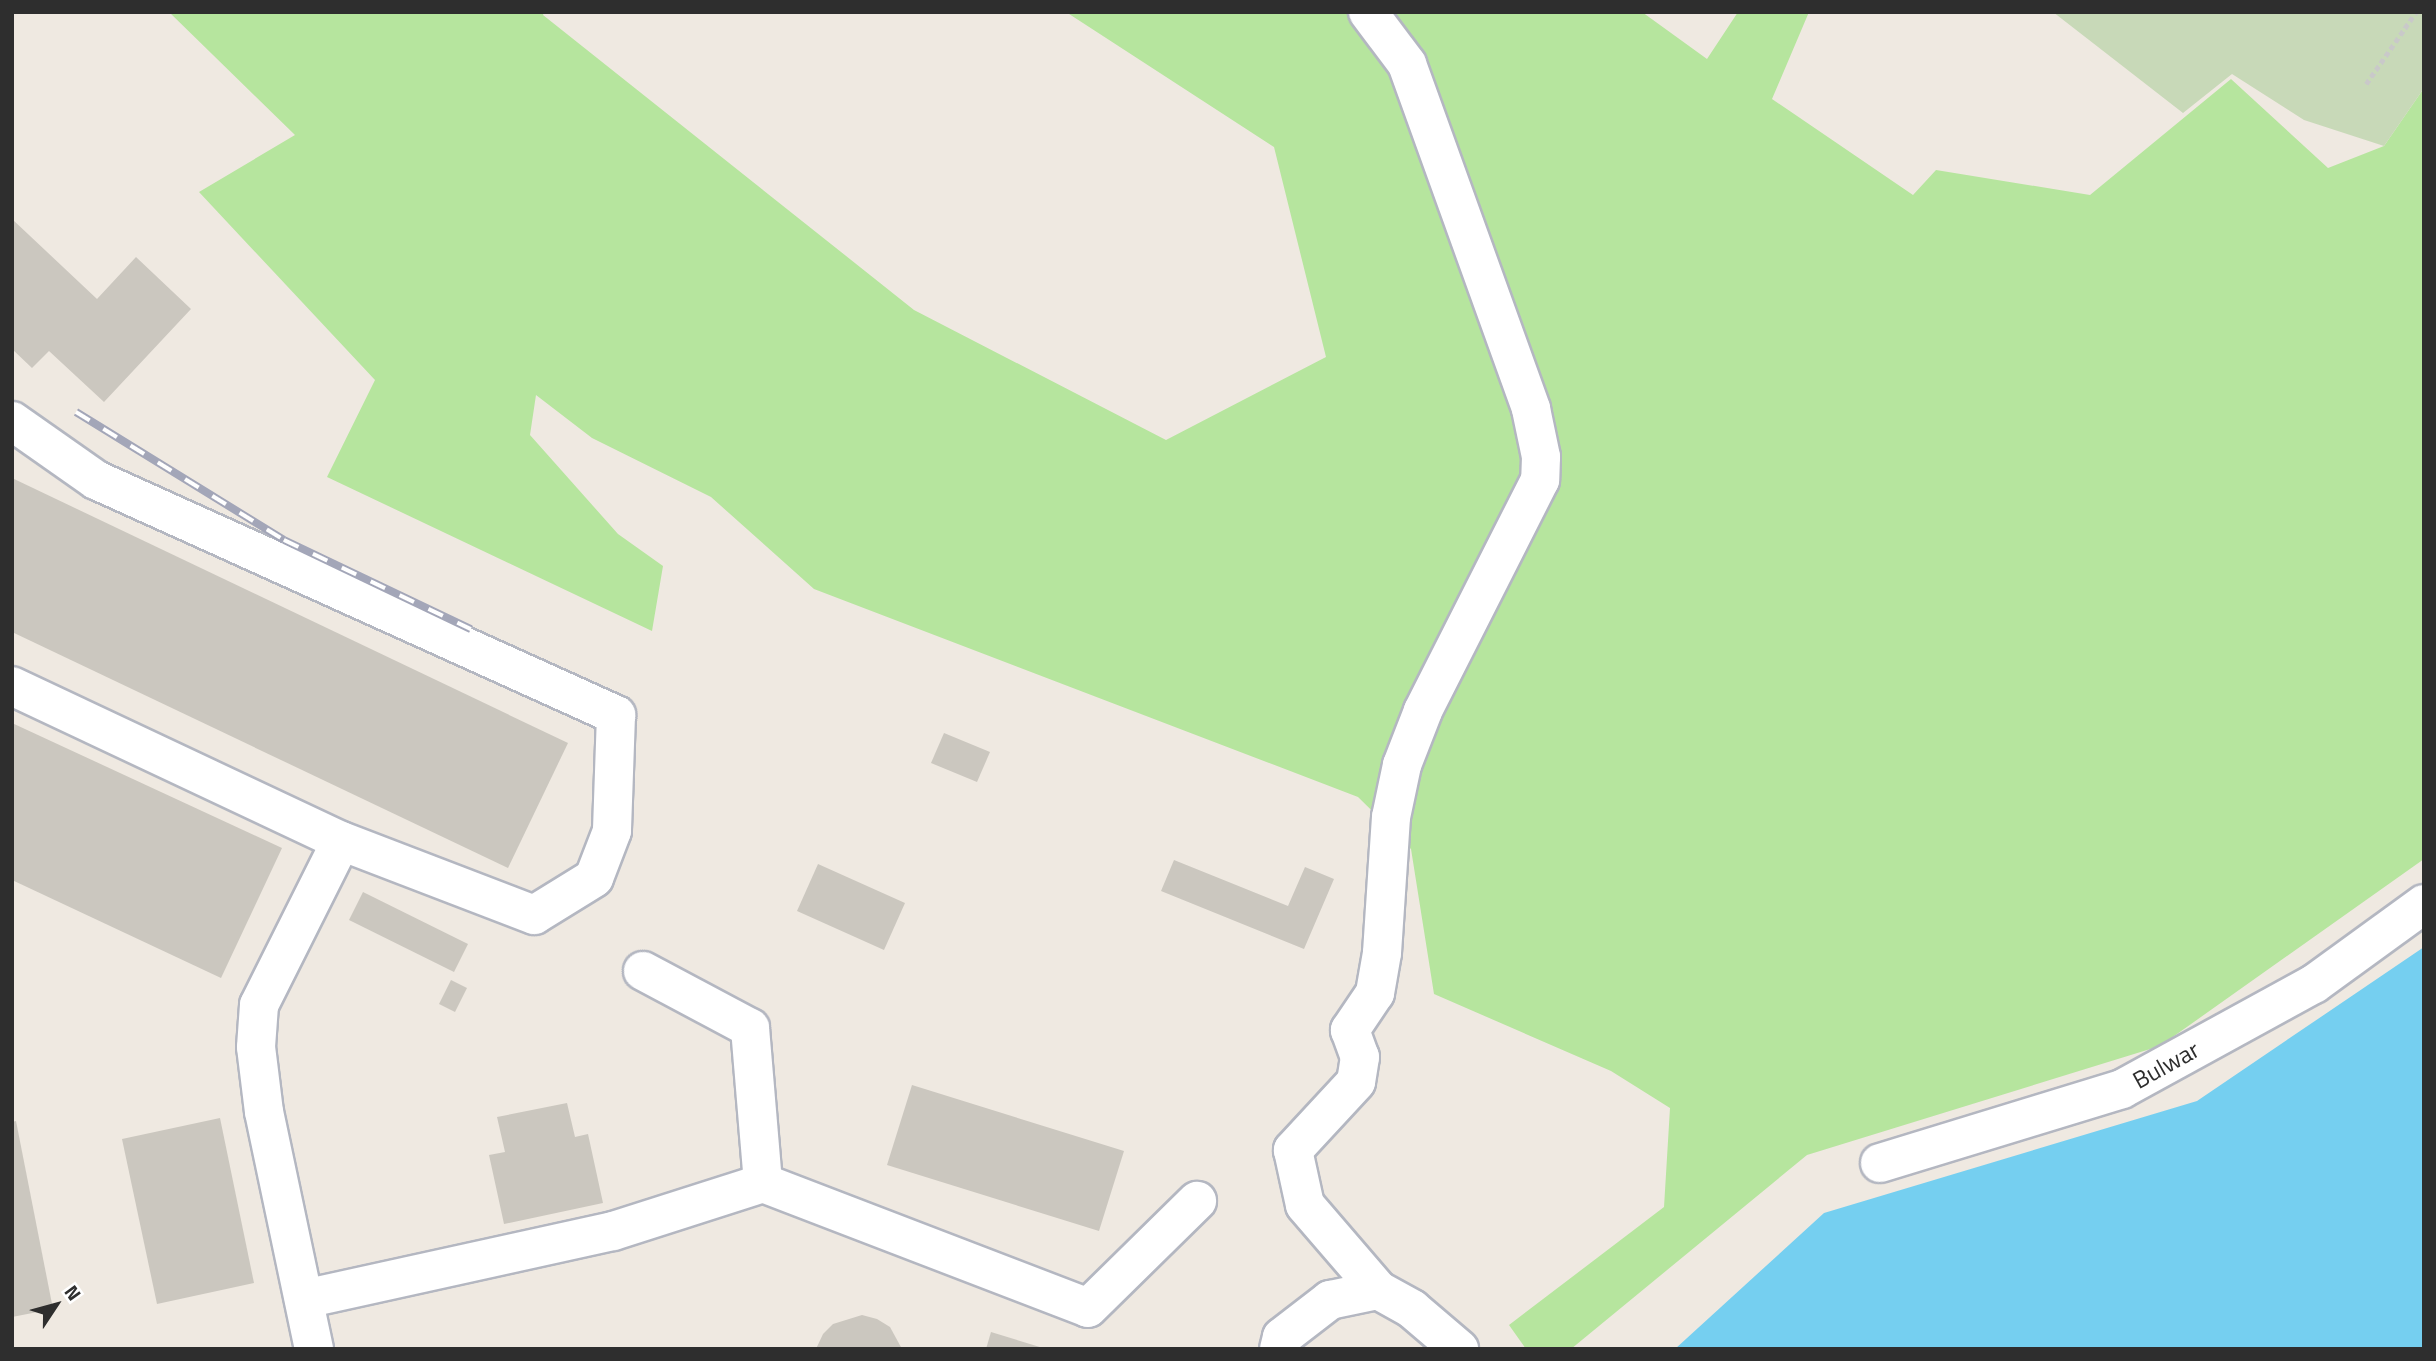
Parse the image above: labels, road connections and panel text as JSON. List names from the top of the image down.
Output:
{
  "streets": {
    "street": ["Bulwar"]
  },
  "north": "top right"
}
